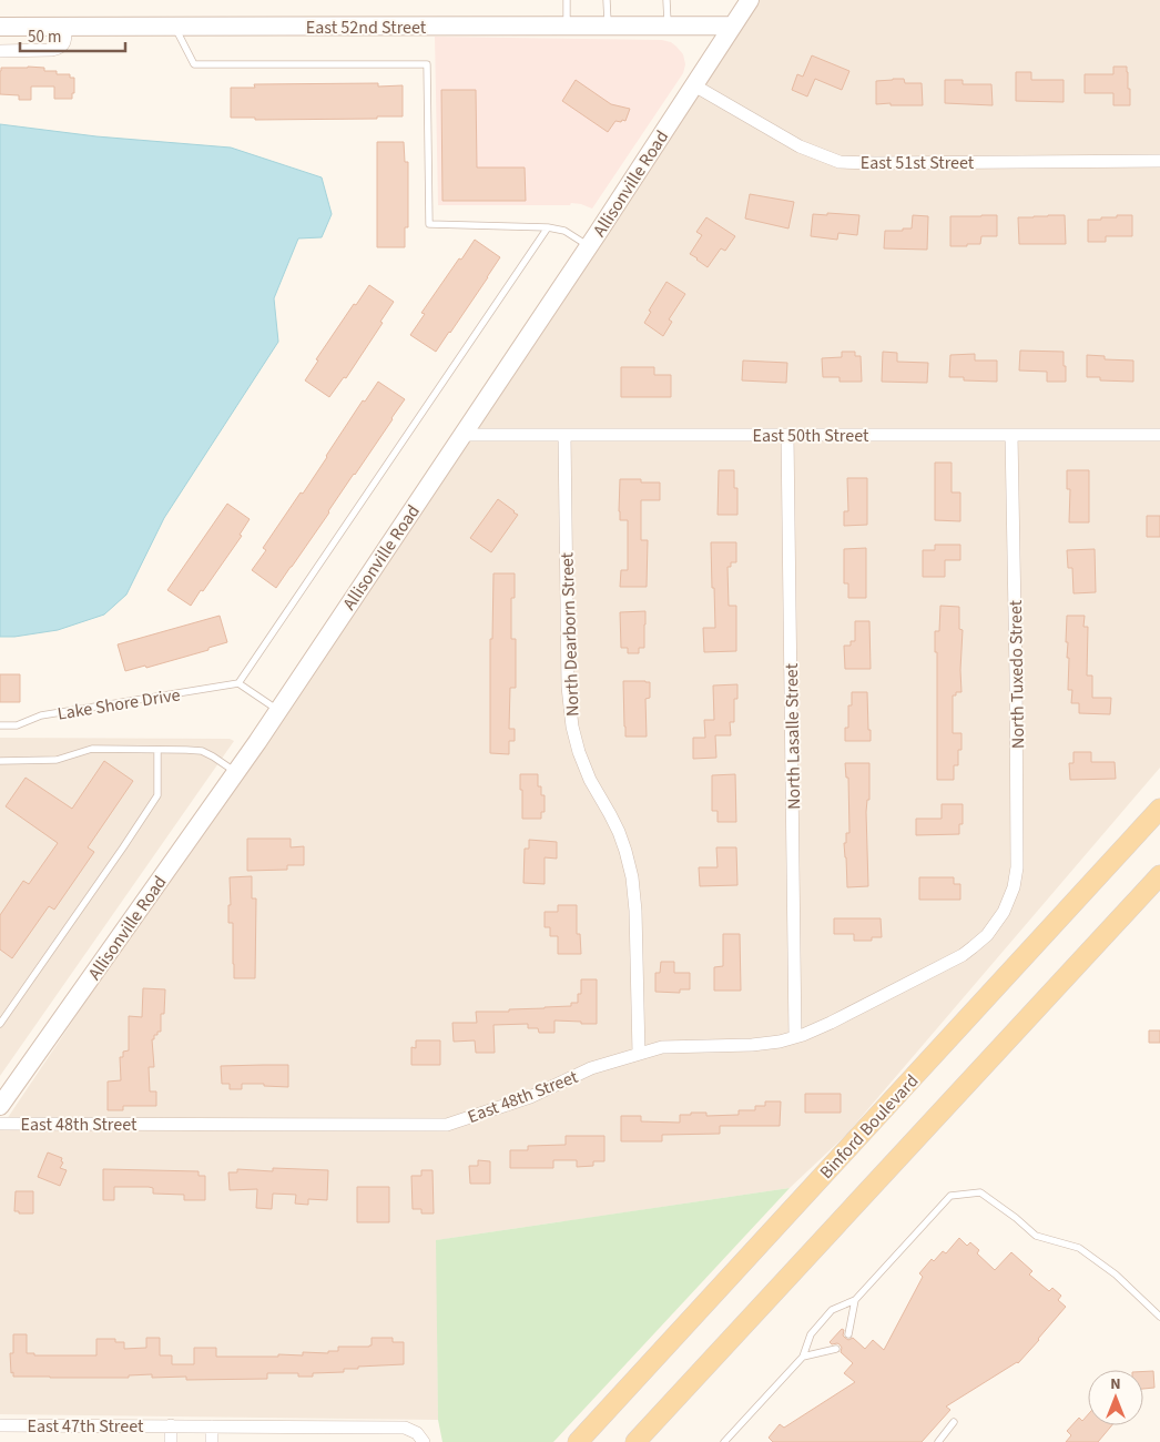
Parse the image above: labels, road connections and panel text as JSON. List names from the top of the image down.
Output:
{
  "streets": {
    "main road": ["East 52nd Street", "Allisonville Road", "Binford Boulevard"],
    "street": [
      "East 51st Street",
      "East 50th Street",
      "North Dearborn Street",
      "North Tuxedo Street",
      "North Lasalle Street",
      "East 48th Street",
      "East 47th Street"
    ],
    "lane": ["Lake Shore Drive"]
  },
  "crossings": [
    ["East 52nd Street", "Allisonville Road"],
    ["East 51st Street", "Allisonville Road"],
    ["Allisonville Road", "East 50th Street"],
    ["East 50th Street", "North Dearborn Street"],
    ["East 50th Street", "North Tuxedo Street"],
    ["East 50th Street", "North Lasalle Street"],
    ["North Dearborn Street", "East 48th Street"],
    ["North Tuxedo Street", "East 48th Street"],
    ["North Lasalle Street", "East 48th Street"]
  ],
  "scale_bar": "50 m",
  "north": "top"
}
